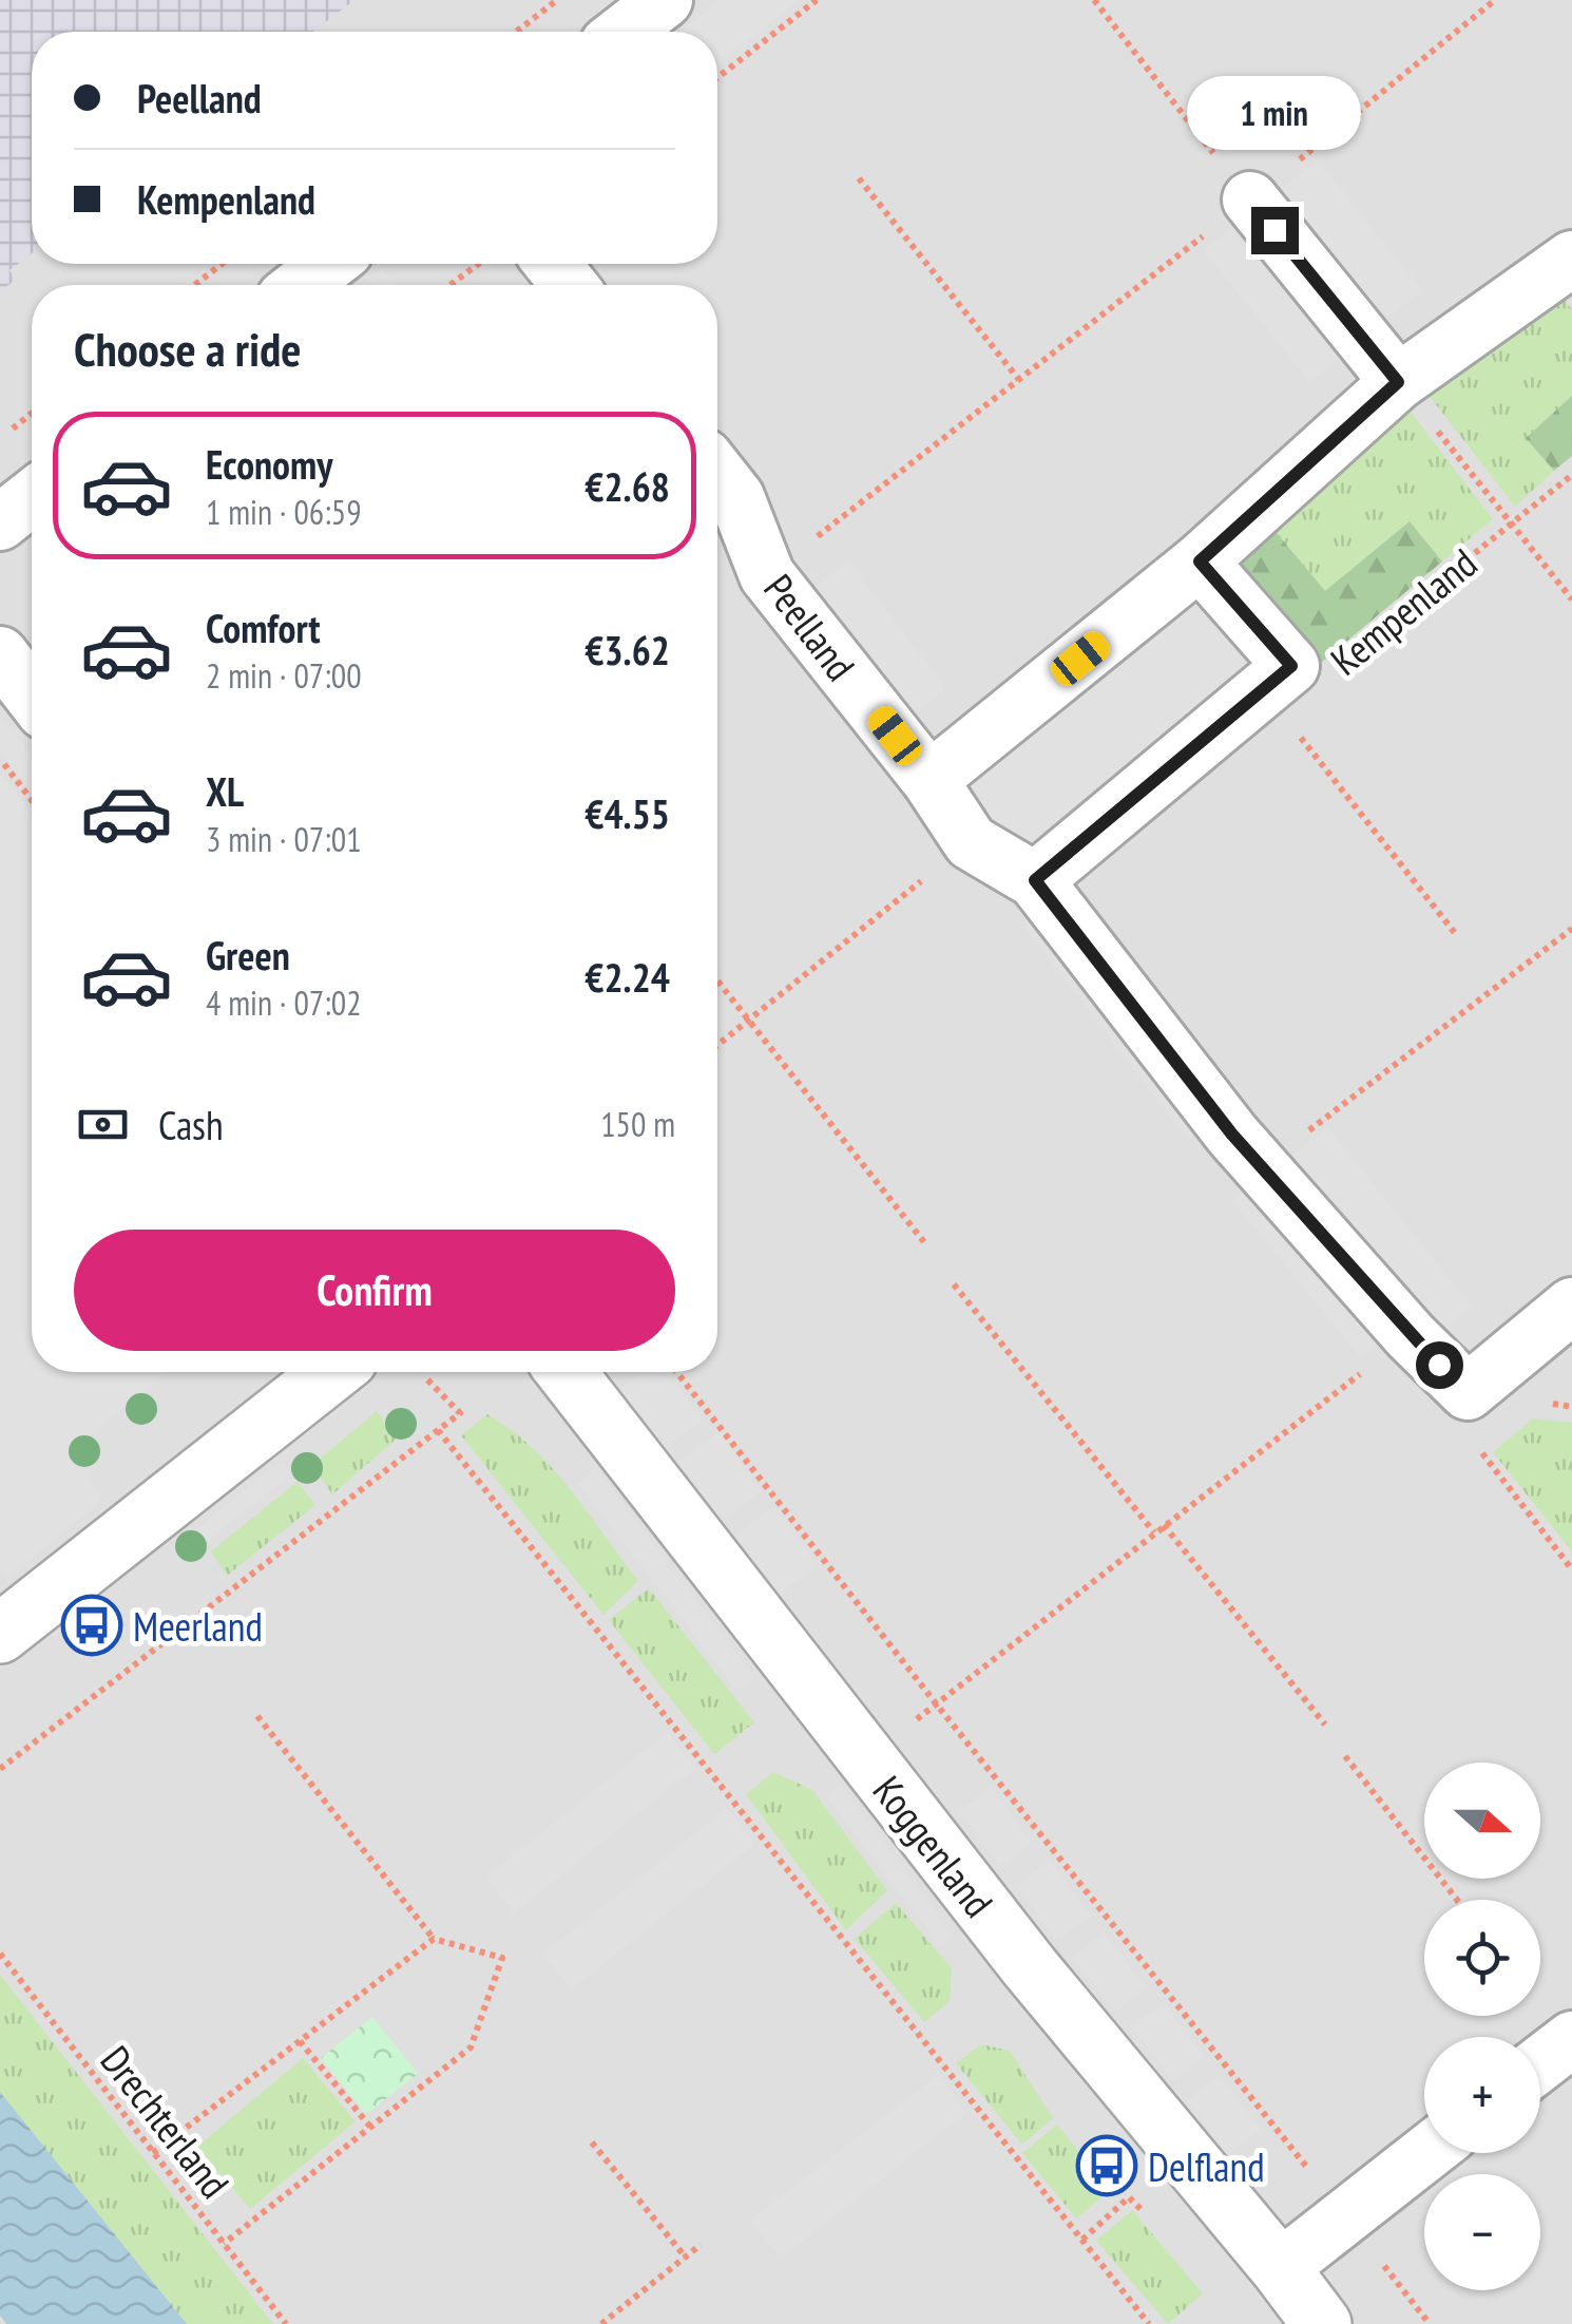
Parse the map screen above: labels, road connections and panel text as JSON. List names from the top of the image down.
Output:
{
  "streets": {
    "street": ["Kempenland", "Peelland", "Koggenland"],
    "path": ["Drechterland"]
  },
  "places": {
    "bus stop": ["Meerland", "Delfland"]
  },
  "north": "right",
  "page": {
    "banner": ["Peelland", "Kempenland"],
    "bubble": "1 min",
    "heading": "Choose a ride",
    "list": [
      {
        "name": "Economy",
        "note": "1 min · 06:59",
        "value": "€2.68"
      },
      {
        "name": "Comfort",
        "note": "2 min · 07:00",
        "value": "€3.62"
      },
      {
        "name": "XL",
        "note": "3 min · 07:01",
        "value": "€4.55"
      },
      {
        "name": "Green",
        "note": "4 min · 07:02",
        "value": "€2.24"
      }
    ],
    "pay": ["Cash", "150 m"],
    "buttons": "Confirm",
    "map_buttons": ["+", "−"]
  }
}
